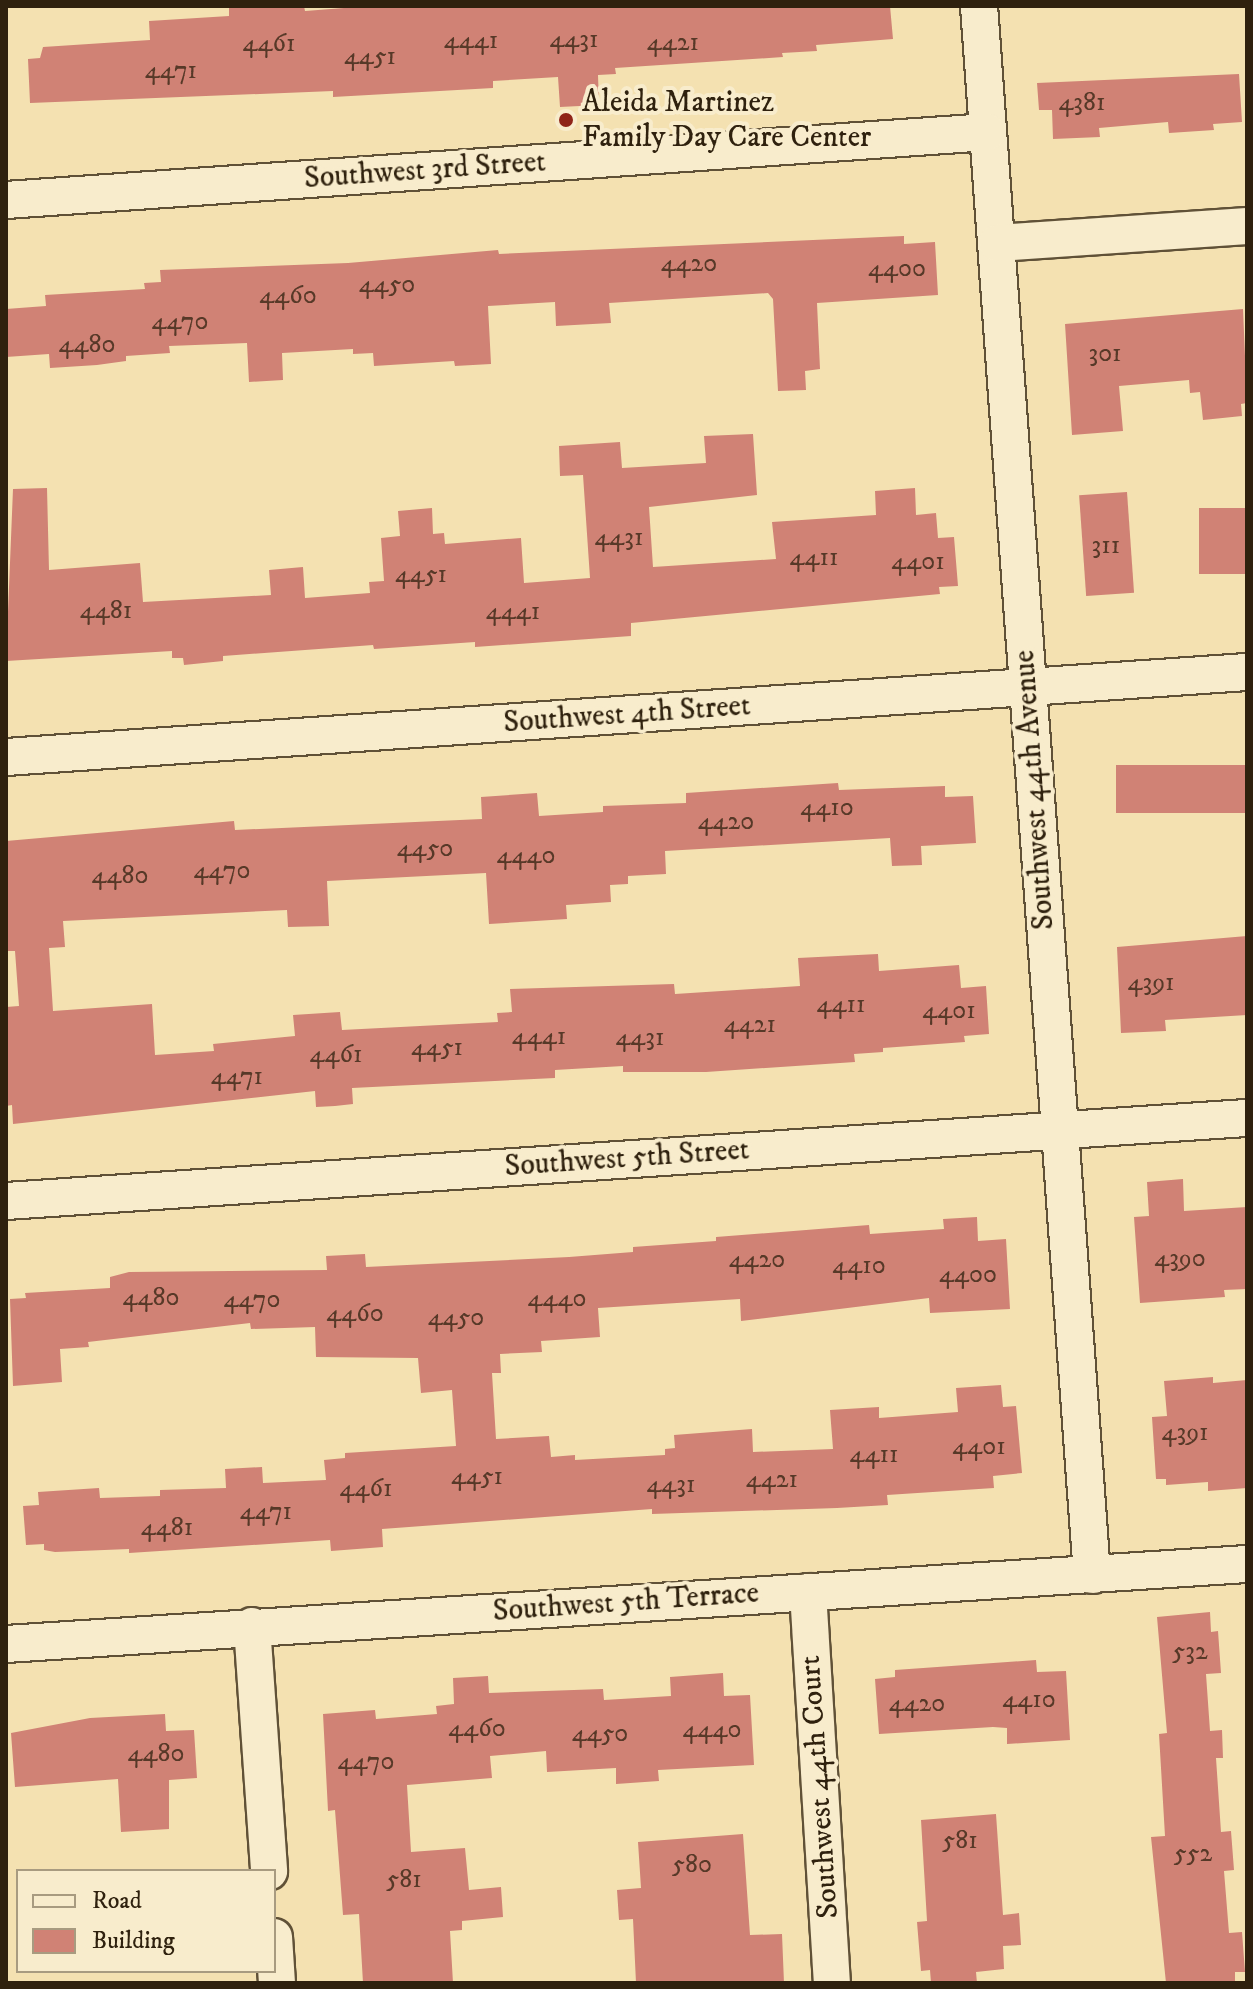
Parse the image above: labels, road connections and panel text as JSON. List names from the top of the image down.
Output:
{
  "streets": {
    "street": [
      "Southwest 3rd Street",
      "Southwest 4th Street",
      "Southwest 44th Avenue",
      "Southwest 5th Street",
      "Southwest 5th Terrace",
      "Southwest 44th Court"
    ]
  },
  "crossings": [
    ["Southwest 3rd Street", "Southwest 44th Avenue"],
    ["Southwest 4th Street", "Southwest 44th Avenue"],
    ["Southwest 44th Avenue", "Southwest 5th Street"],
    ["Southwest 44th Avenue", "Southwest 5th Terrace"],
    ["Southwest 5th Terrace", "Southwest 44th Court"]
  ],
  "places": ["Aleida Martinez Family Day Care Center"],
  "house_numbers": [
    "4431",
    "4441",
    "4421",
    "4461",
    "4451",
    "4471",
    "4381",
    "4420",
    "4400",
    "4450",
    "4460",
    "4470",
    "4480",
    "301",
    "4431",
    "311",
    "4411",
    "4401",
    "4451",
    "4481",
    "4441",
    "4410",
    "4420",
    "4450",
    "4440",
    "4470",
    "4480",
    "4391",
    "4411",
    "4401",
    "4421",
    "4441",
    "4431",
    "4451",
    "4461",
    "4471",
    "4390",
    "4420",
    "4410",
    "4400",
    "4480",
    "4440",
    "4470",
    "4460",
    "4450",
    "4391",
    "4401",
    "4411",
    "4451",
    "4421",
    "4431",
    "4461",
    "4471",
    "4481",
    "532",
    "4410",
    "4420",
    "4460",
    "4440",
    "4450",
    "4480",
    "4470",
    "581",
    "552",
    "580",
    "581"
  ],
  "legend": ["Road", "Building"]
}
